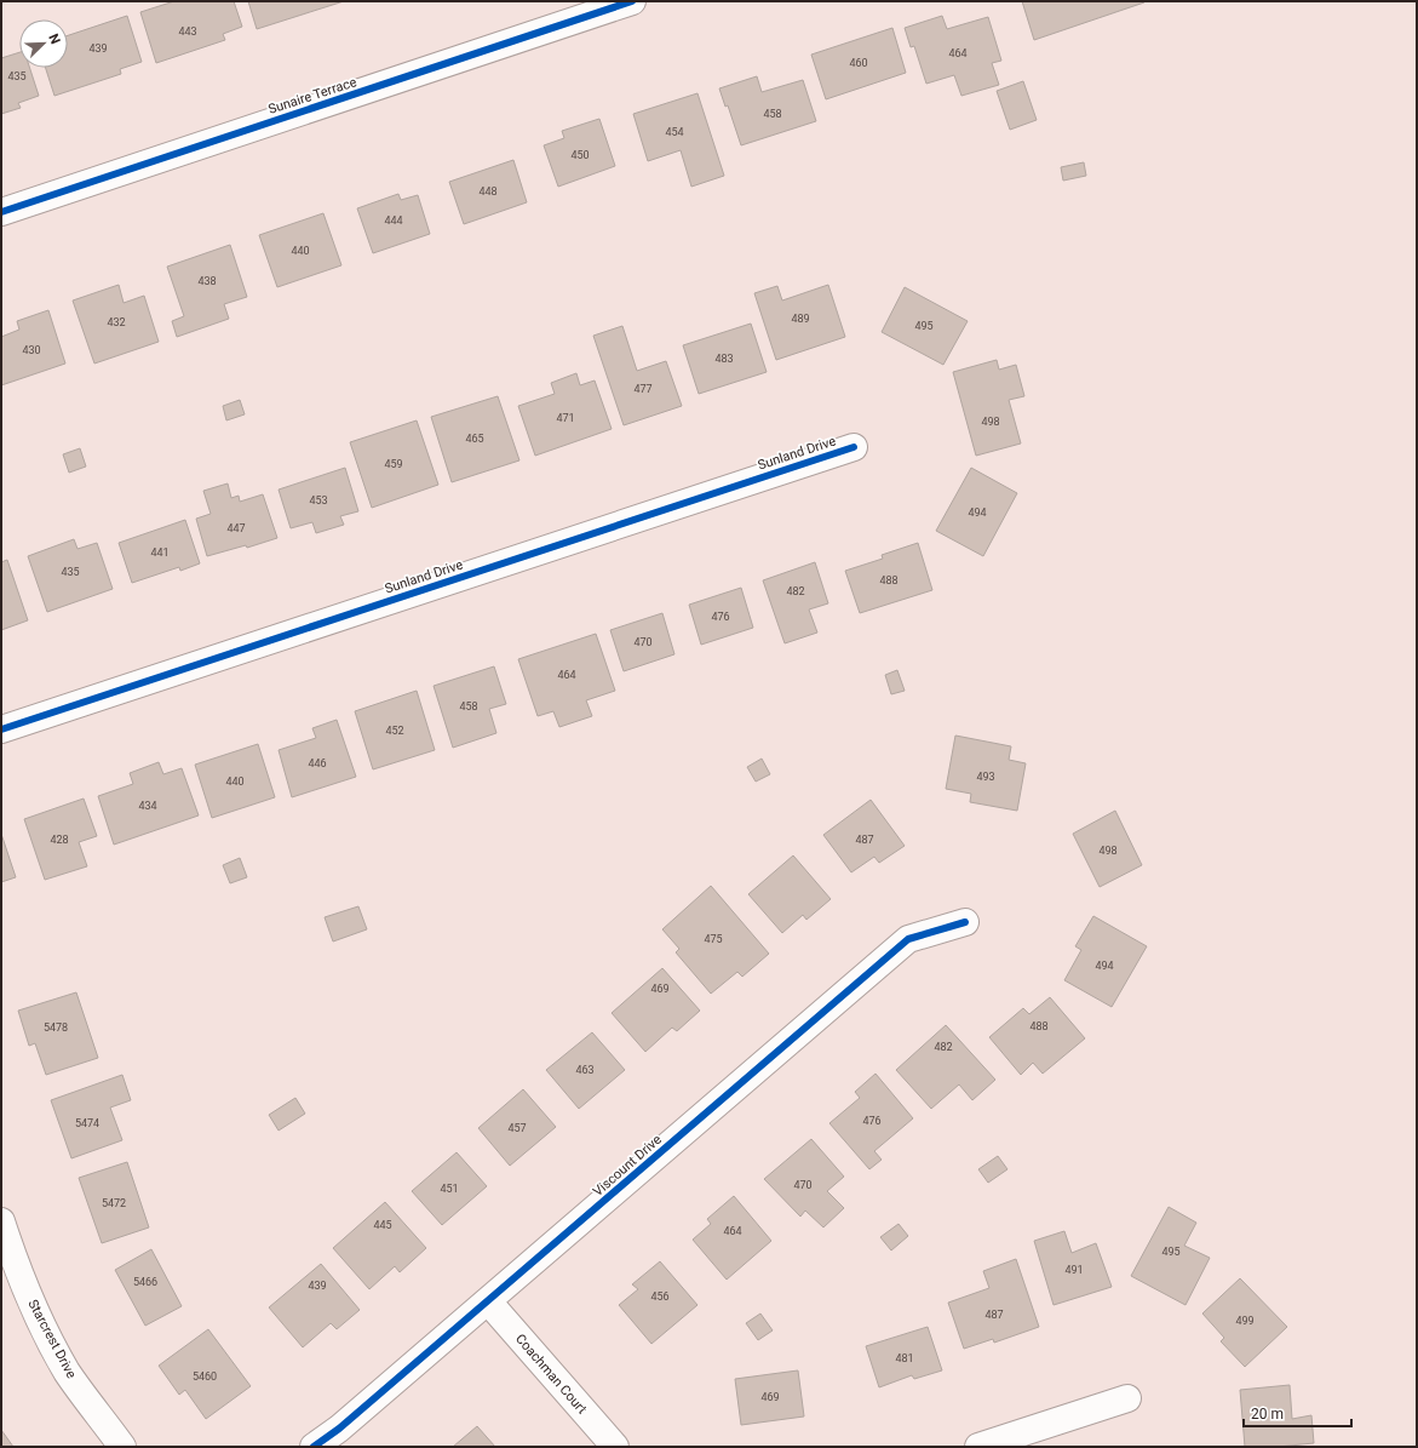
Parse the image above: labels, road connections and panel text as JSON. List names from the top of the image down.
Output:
{
  "streets": {
    "street": [
      "Sunaire Terrace",
      "Sunland Drive",
      "Viscount Drive",
      "Starcrest Drive",
      "Coachman Court"
    ]
  },
  "crossings": [
    ["Viscount Drive", "Coachman Court"]
  ],
  "house_numbers": [
    "443",
    "439",
    "464",
    "460",
    "435",
    "458",
    "454",
    "450",
    "448",
    "444",
    "440",
    "438",
    "489",
    "432",
    "495",
    "430",
    "483",
    "477",
    "471",
    "498",
    "465",
    "459",
    "453",
    "494",
    "447",
    "441",
    "435",
    "488",
    "482",
    "476",
    "470",
    "464",
    "458",
    "452",
    "446",
    "493",
    "440",
    "434",
    "428",
    "487",
    "498",
    "475",
    "494",
    "469",
    "488",
    "5478",
    "482",
    "463",
    "476",
    "5474",
    "457",
    "470",
    "451",
    "5472",
    "445",
    "464",
    "495",
    "491",
    "5466",
    "439",
    "456",
    "487",
    "499",
    "481",
    "5460",
    "469"
  ],
  "scale_bar": "20 m",
  "north": "top right"
}
